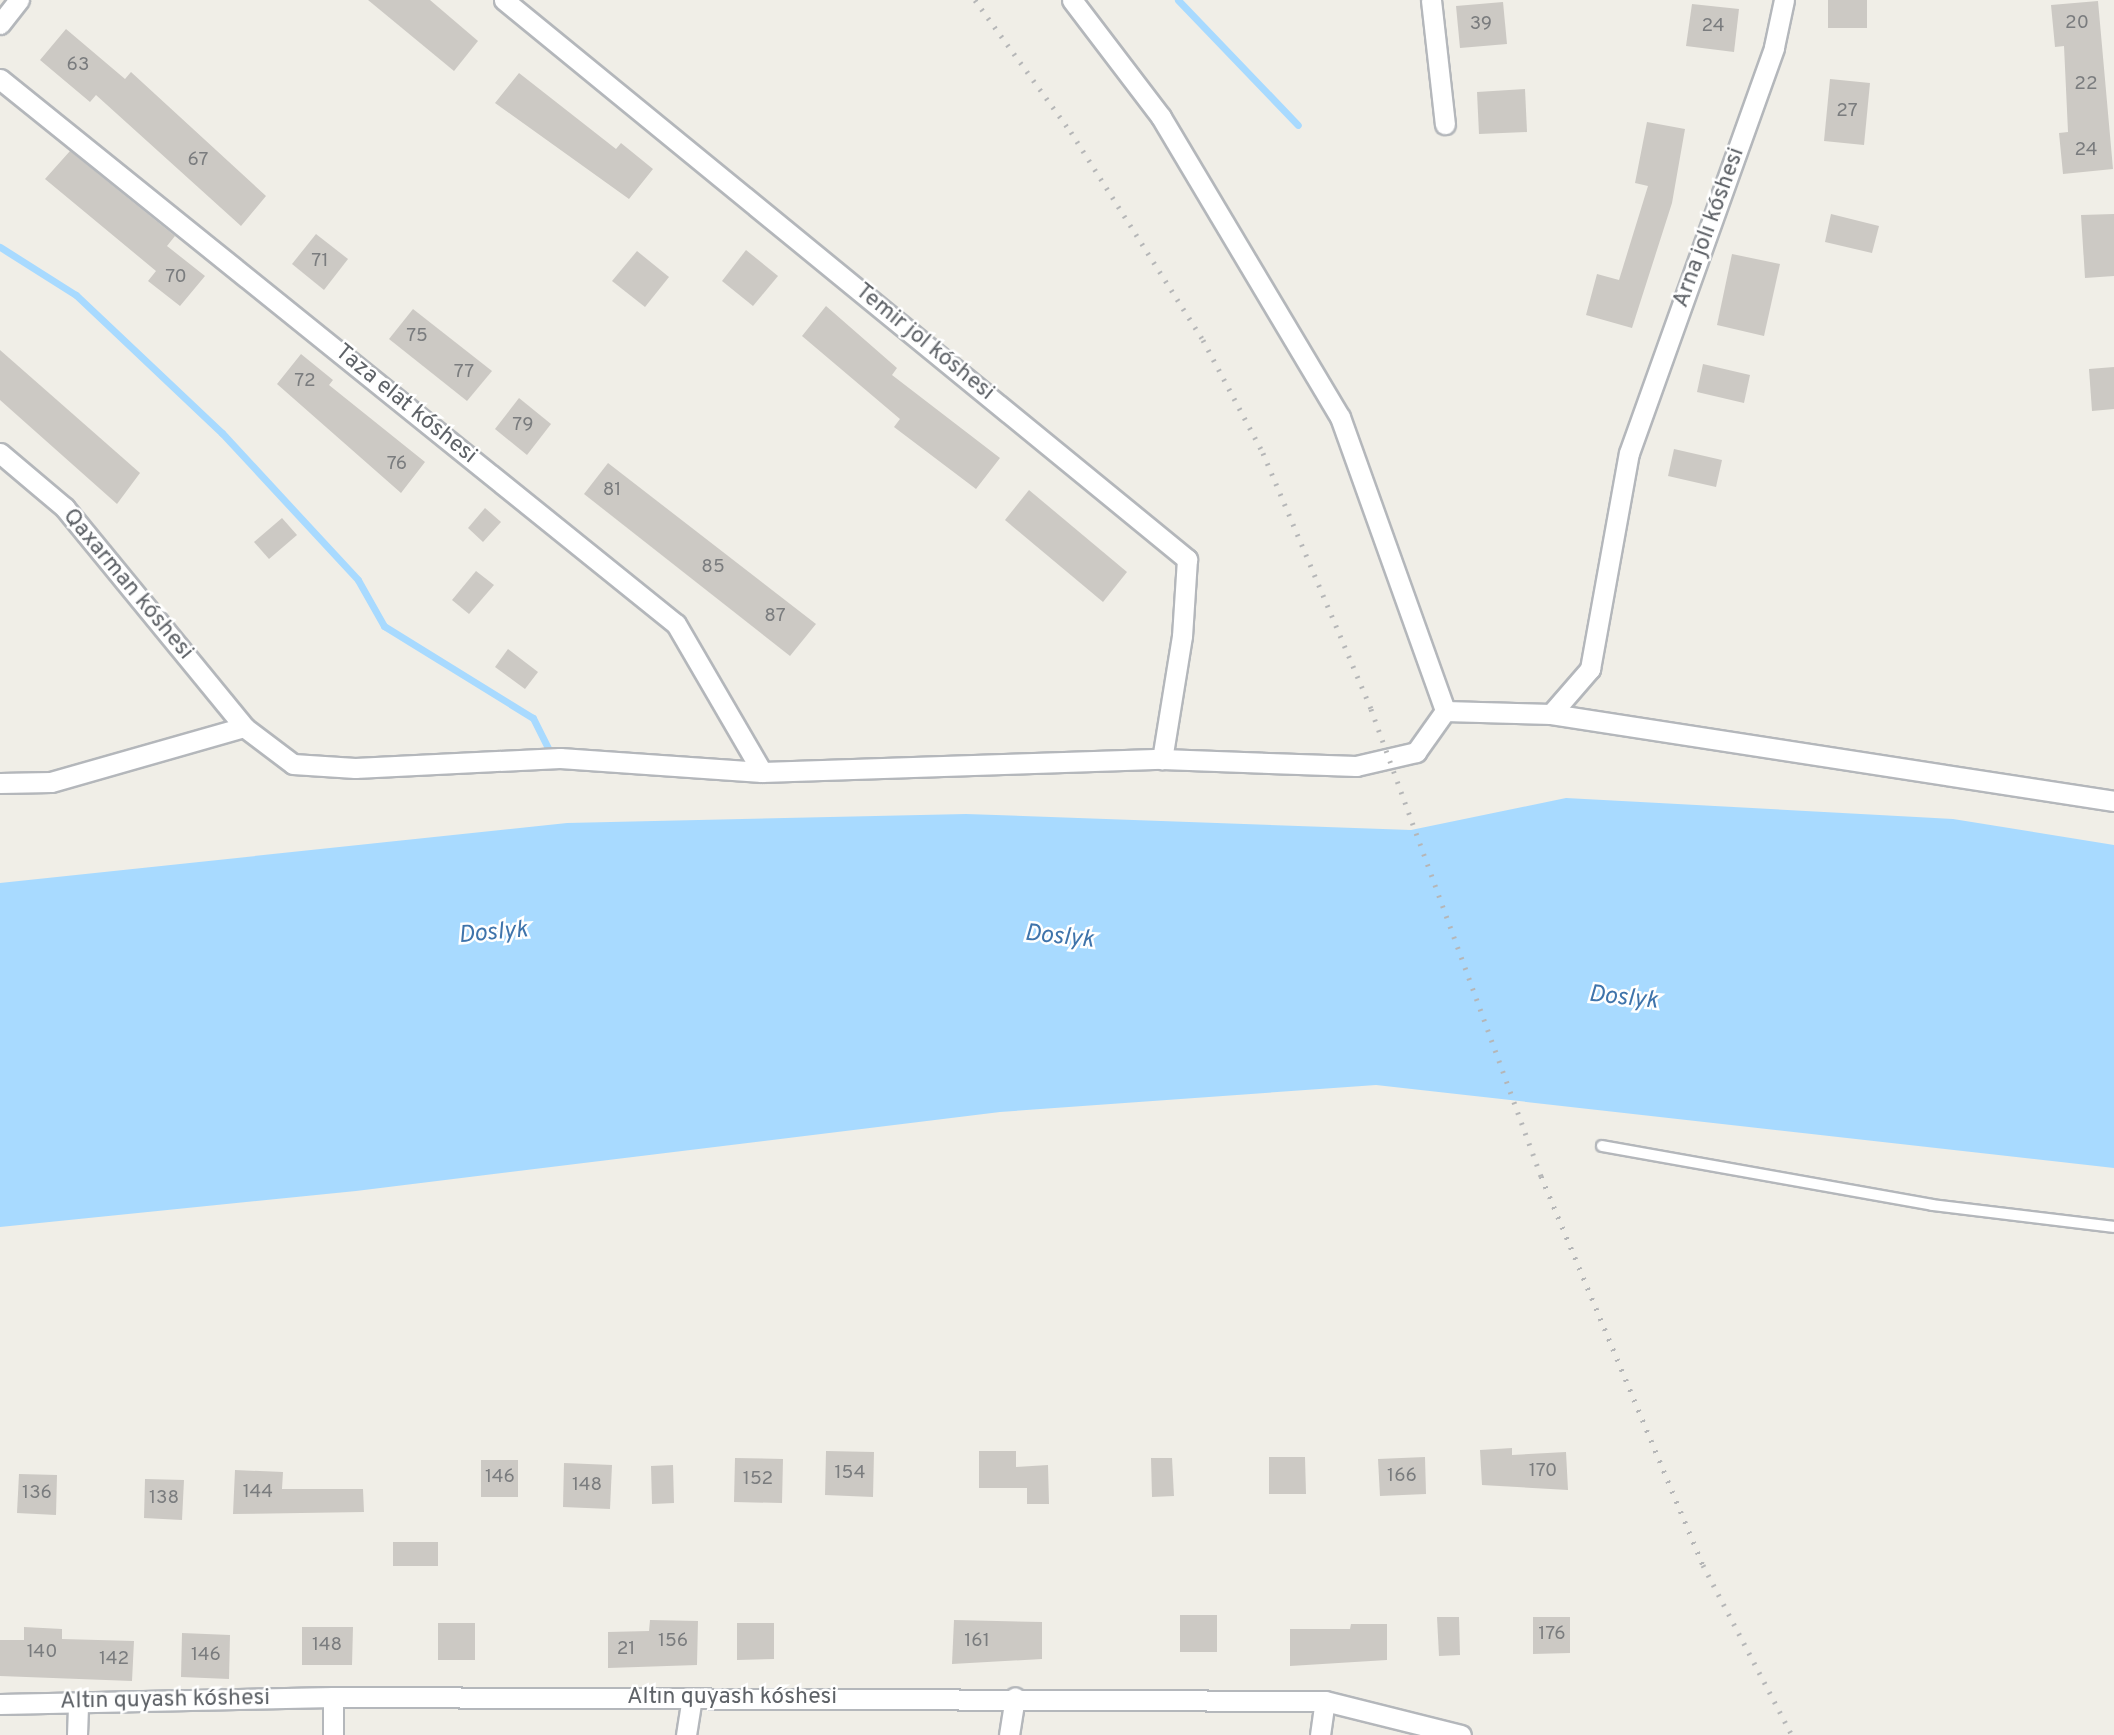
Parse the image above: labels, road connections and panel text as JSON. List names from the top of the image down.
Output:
{
  "streets": {
    "street": [
      "Arna jolı kóshesi",
      "Temir jol kóshesi",
      "Taza elat kóshesi",
      "Qaxarman kóshesi",
      "Altın quyash kóshesi"
    ]
  },
  "crossings": [
    ["Temir jol kóshesi", "Qaxarman kóshesi"],
    ["Taza elat kóshesi", "Qaxarman kóshesi"]
  ],
  "water": ["Doslyk"],
  "house_numbers": [
    "20",
    "39",
    "24",
    "63",
    "22",
    "27",
    "24",
    "67",
    "71",
    "70",
    "75",
    "77",
    "72",
    "79",
    "76",
    "81",
    "85",
    "87",
    "170",
    "154",
    "166",
    "146",
    "152",
    "148",
    "144",
    "136",
    "138",
    "176",
    "156",
    "161",
    "148",
    "21",
    "140",
    "146",
    "142"
  ]
}
